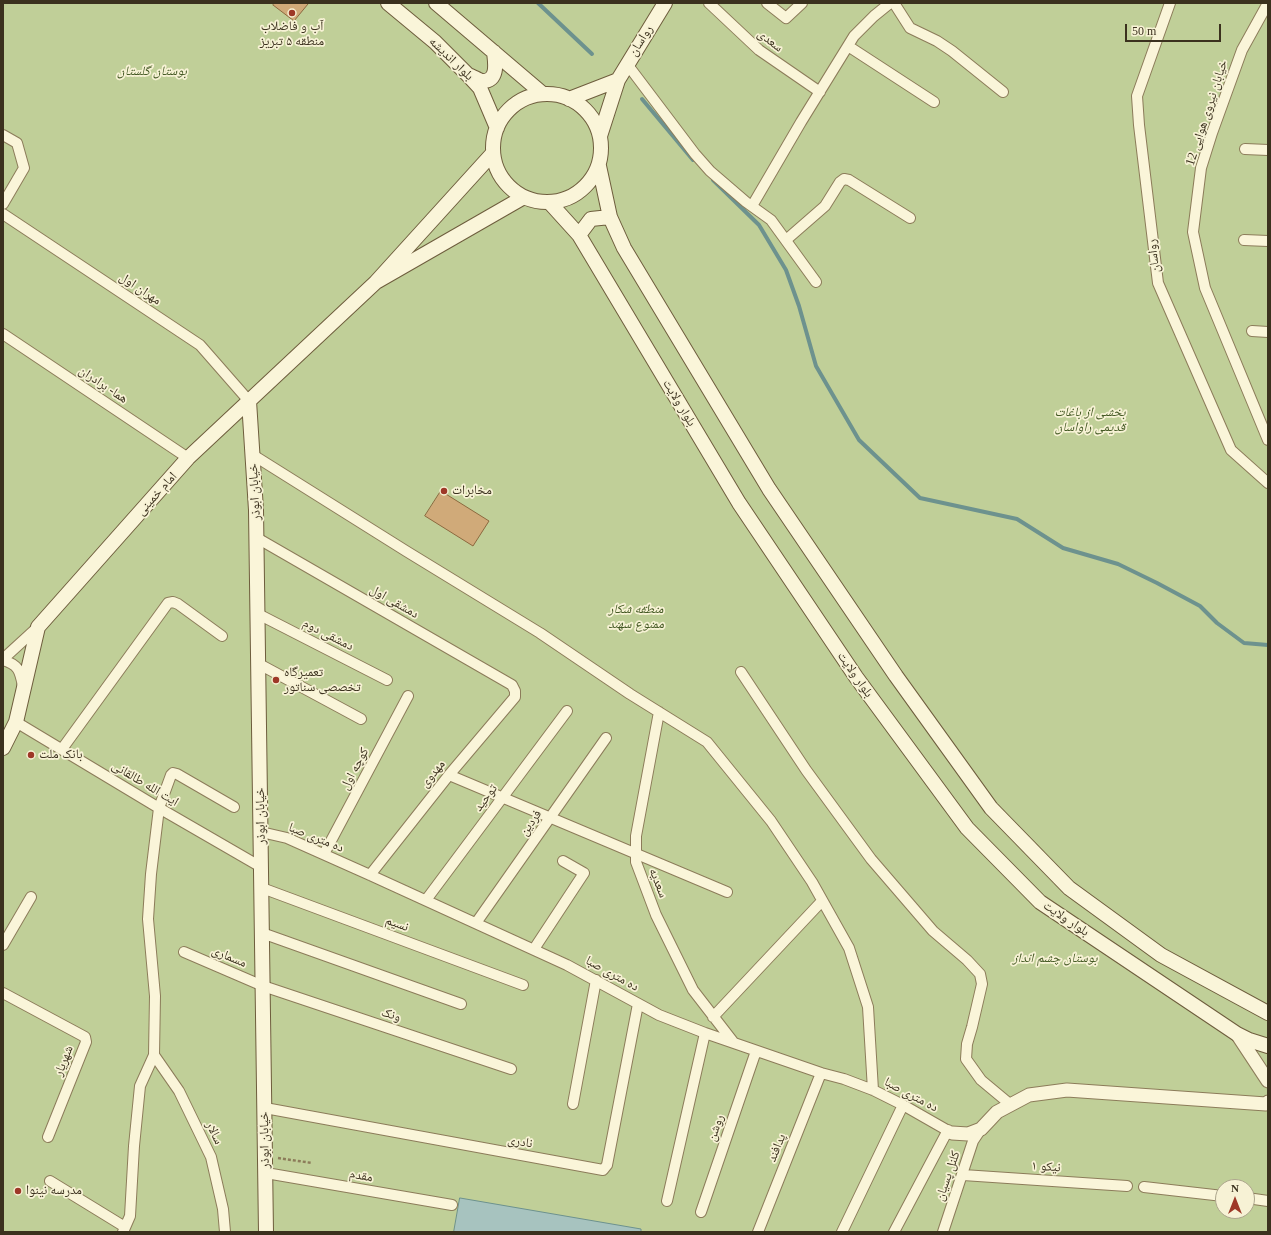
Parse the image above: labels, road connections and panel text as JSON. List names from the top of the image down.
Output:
{
  "streets": {
    "main road": [
      "رواسان",
      "بلوار اندیشه",
      "بلوار ولایت",
      "خیابان ابوذر",
      "امام خمینی"
    ],
    "street": [
      "سعدی",
      "خیابان نیروی هوایی 12",
      "مهران اول",
      "هما- برادران",
      "دمشقی اول",
      "دمشقی دوم",
      "کوچه اول",
      "مهدوی",
      "ایت الله طالقانی",
      "توحید",
      "فردین",
      "ده متری صبا",
      "سعدیه",
      "نسیم",
      "مسماری",
      "ونک",
      "شهریار",
      "روشن",
      "سالار",
      "نادری",
      "پدافند",
      "نیکو ۱",
      "مقدم",
      "کلنل پسیان"
    ]
  },
  "crossings": [
    ["رواسان", "بلوار اندیشه"],
    ["رواسان", "بلوار ولایت"],
    ["بلوار اندیشه", "بلوار ولایت"],
    ["مهران اول", "خیابان ابوذر"],
    ["مهران اول", "امام خمینی"],
    ["هما- برادران", "امام خمینی"],
    ["خیابان ابوذر", "امام خمینی"],
    ["خیابان ابوذر", "دمشقی اول"],
    ["خیابان ابوذر", "دمشقی دوم"],
    ["خیابان ابوذر", "ایت الله طالقانی"],
    ["خیابان ابوذر", "ده متری صبا"],
    ["خیابان ابوذر", "نسیم"],
    ["خیابان ابوذر", "مسماری"],
    ["خیابان ابوذر", "ونک"],
    ["خیابان ابوذر", "نادری"],
    ["خیابان ابوذر", "مقدم"],
    ["امام خمینی", "ایت الله طالقانی"],
    ["دمشقی اول", "مهدوی"],
    ["کوچه اول", "ده متری صبا"],
    ["مهدوی", "ده متری صبا"],
    ["توحید", "ده متری صبا"],
    ["فردین", "ده متری صبا"],
    ["ده متری صبا", "سعدیه"],
    ["ده متری صبا", "روشن"],
    ["ده متری صبا", "نادری"],
    ["ده متری صبا", "پدافند"],
    ["مسماری", "ونک"],
    ["نیکو ۱", "کلنل پسیان"]
  ],
  "parks": [
    "بوستان گلستان",
    "بخشی از باغات قدیمی راواسان",
    "منطقه شکار ممنوع سهند",
    "بوستان چشم انداز"
  ],
  "places": [
    "آب و فاضلاب منطقه ۵ تبریز",
    "مخابرات",
    "تعمیرگاه تخصصی سناتور",
    "بانک ملت",
    "مدرسه نینوا"
  ],
  "scale_bar": "50 m",
  "north": "top"
}
